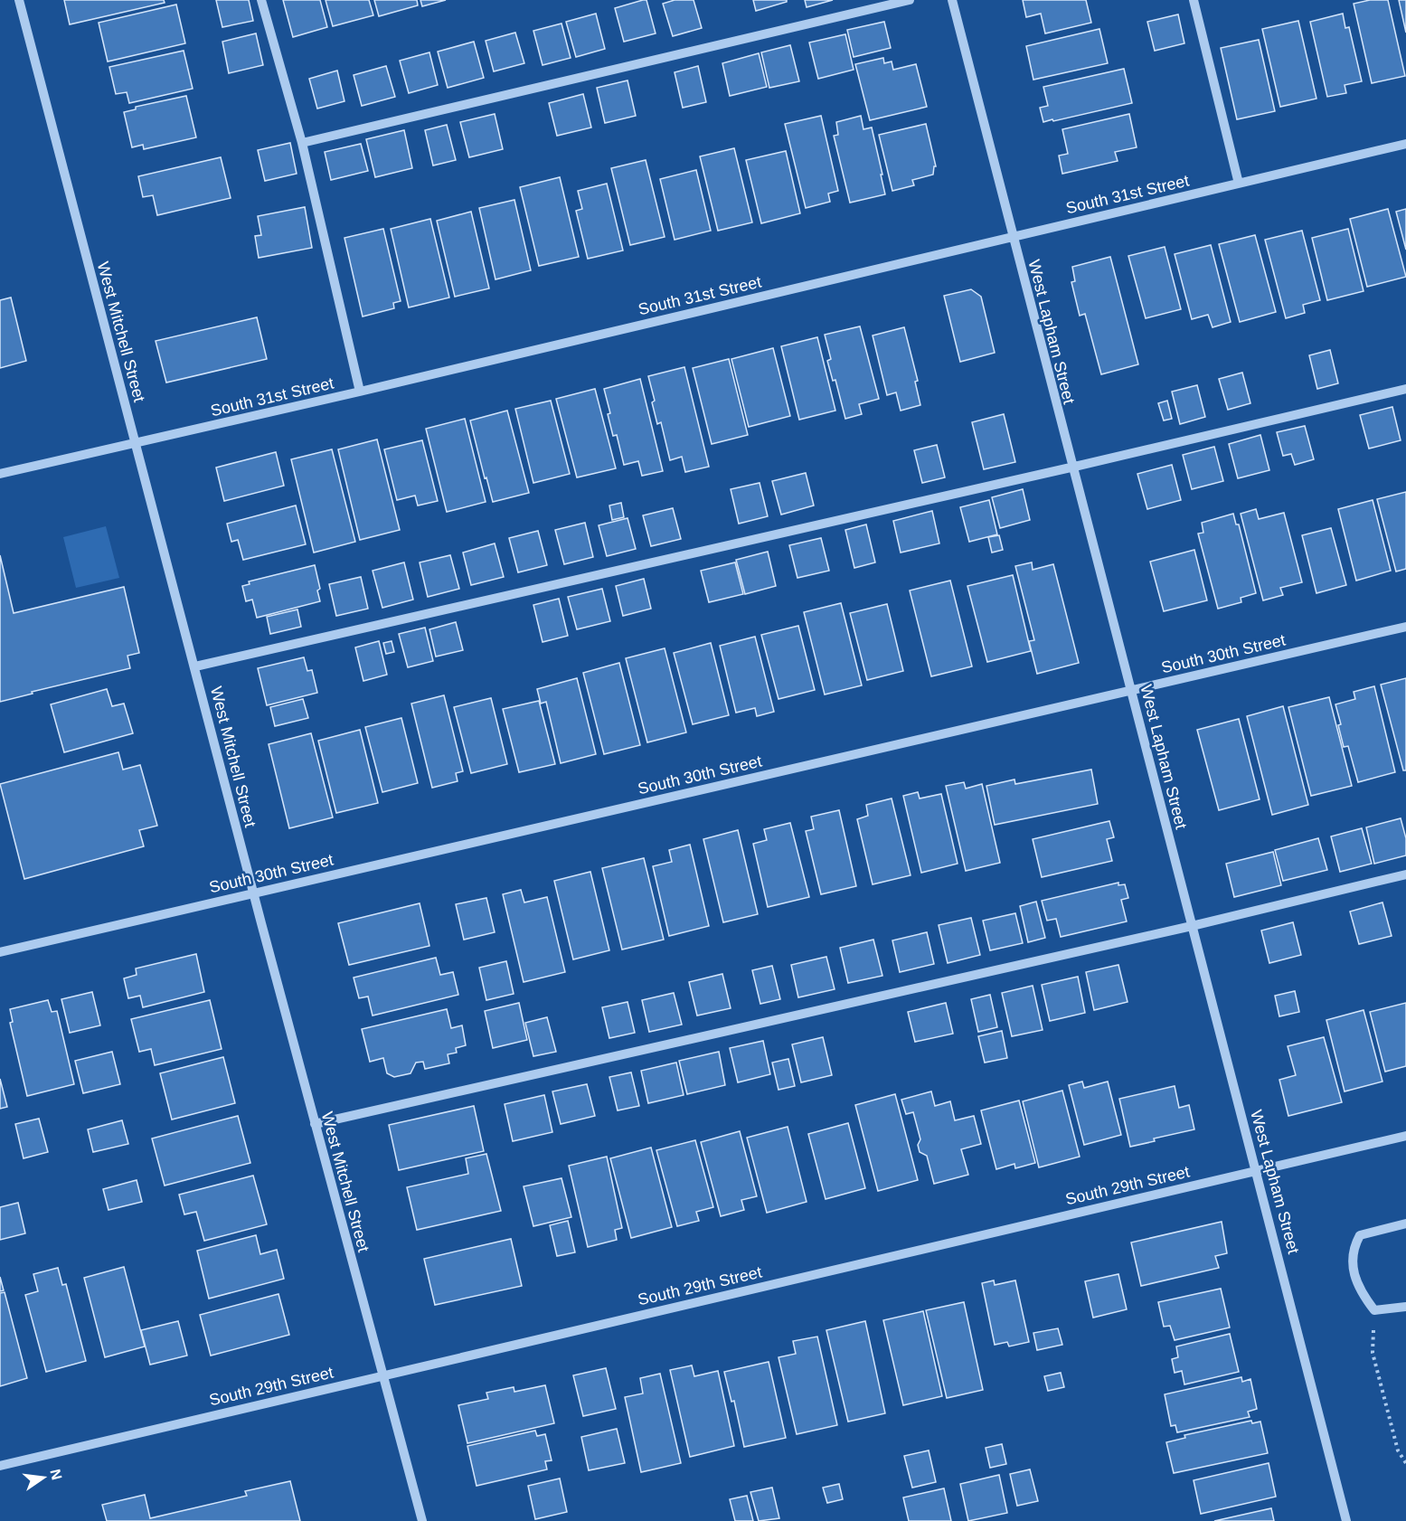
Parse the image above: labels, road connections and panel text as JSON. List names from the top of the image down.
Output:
{
  "streets": {
    "street": [
      "South 31st Street",
      "West Mitchell Street",
      "West Lapham Street",
      "South 30th Street",
      "South 29th Street"
    ]
  },
  "crossings": [
    ["South 31st Street", "West Mitchell Street"],
    ["South 31st Street", "West Lapham Street"],
    ["West Mitchell Street", "South 30th Street"],
    ["West Mitchell Street", "South 29th Street"],
    ["West Lapham Street", "South 30th Street"],
    ["West Lapham Street", "South 29th Street"]
  ],
  "north": "right"
}
